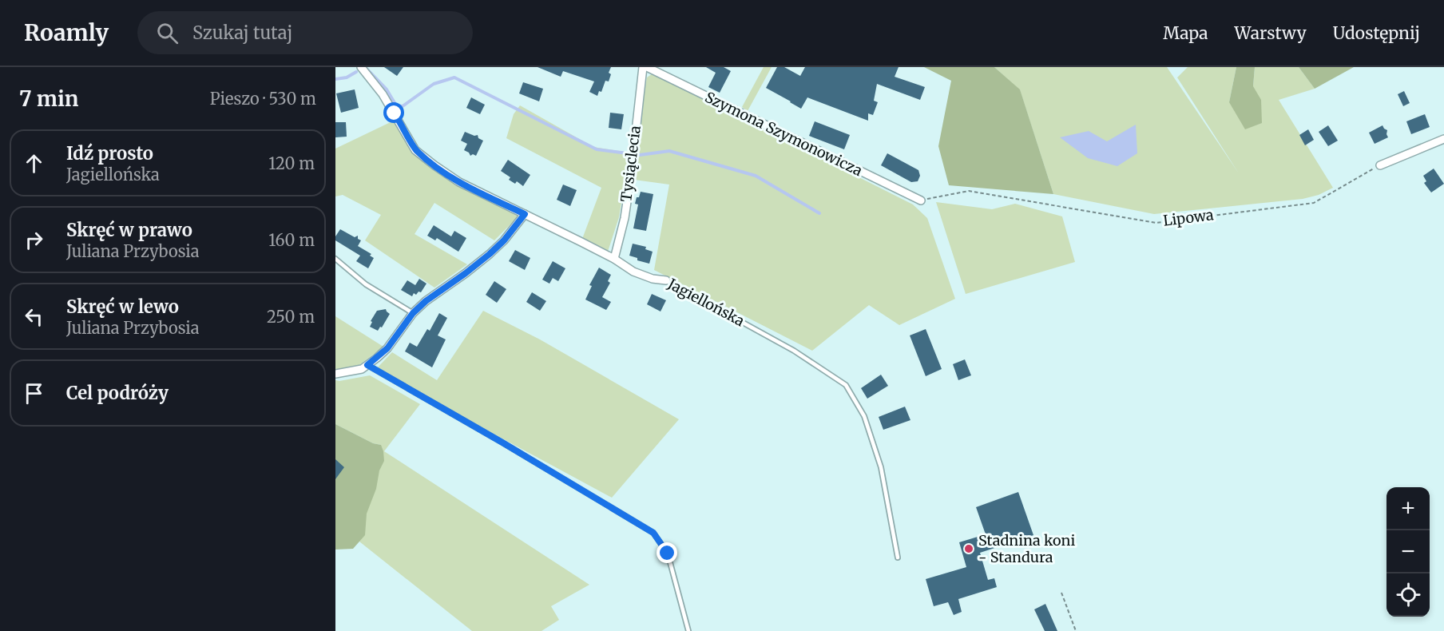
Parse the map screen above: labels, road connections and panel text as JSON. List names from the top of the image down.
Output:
{
  "streets": {
    "street": ["Szymona Szymonowicza", "Tysiąclecia", "Jagiellońska"],
    "path": ["Lipowa"]
  },
  "crossings": [
    ["Szymona Szymonowicza", "Lipowa"],
    ["Tysiąclecia", "Jagiellońska"]
  ],
  "places": ["Stadnina koni - Standura"],
  "page": {
    "header": "Roamly",
    "search": "Szukaj tutaj",
    "nav": ["Mapa", "Warstwy", "Udostępnij"],
    "heading": ["7 min", "Pieszo · 530 m"],
    "list": [
      ["Idź prosto", "Jagiellońska", "120 m"],
      ["Skręć w prawo", "Juliana Przybosia", "160 m"],
      ["Skręć w lewo", "Juliana Przybosia", "250 m"],
      "Cel podróży"
    ],
    "map_buttons": ["+", "−"]
  }
}
